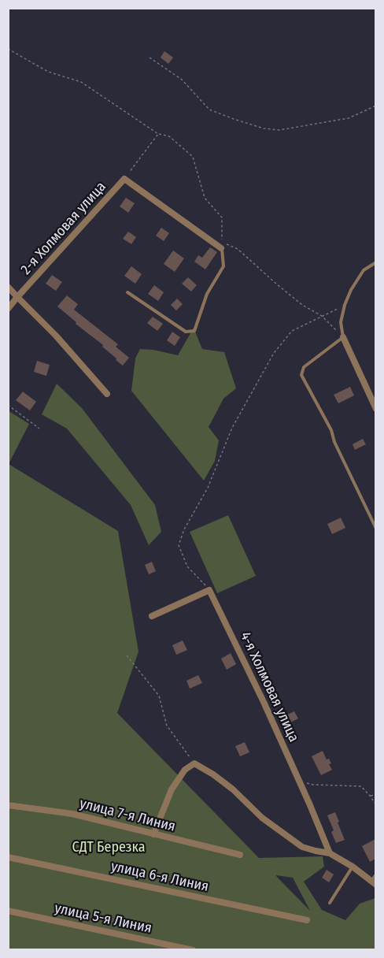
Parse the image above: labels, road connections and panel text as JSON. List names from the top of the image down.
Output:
{
  "streets": {
    "street": [
      "2-я Холмовая улица",
      "4-я Холмовая улица",
      "улица 7-я Линия",
      "улица 6-я Линия",
      "улица 5-я Линия"
    ]
  },
  "parks": ["СДТ Березка"]
}
